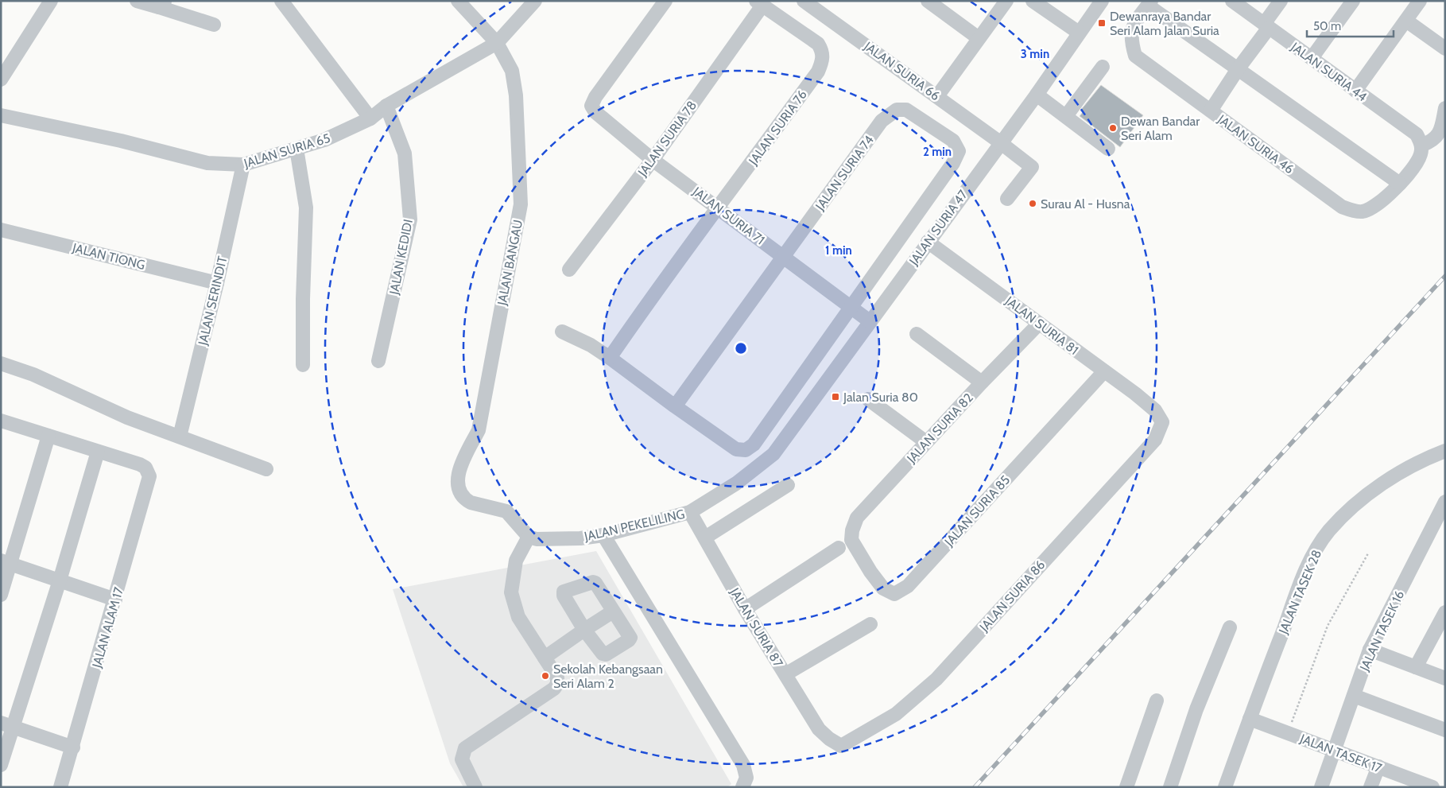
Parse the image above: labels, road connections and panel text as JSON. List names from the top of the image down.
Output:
{
  "streets": {
    "street": [
      "JALAN SURIA 66",
      "JALAN SURIA 44",
      "JALAN SURIA 76",
      "JALAN SURIA 78",
      "JALAN SURIA 46",
      "JALAN SURIA 65",
      "JALAN SURIA 74",
      "JALAN SURIA 71",
      "JALAN SURIA 47",
      "JALAN TIONG",
      "JALAN KEDIDI",
      "JALAN BANGAU",
      "JALAN SERINDIT",
      "JALAN SURIA 81",
      "JALAN SURIA 82",
      "JALAN SURIA 85",
      "JALAN PEKELILING",
      "JALAN TASEK 28",
      "JALAN SURIA 86",
      "JALAN ALAM 17",
      "JALAN SURIA 87",
      "JALAN TASEK 16",
      "JALAN TASEK 17"
    ]
  },
  "crossings": [
    ["JALAN SURIA 66", "JALAN SURIA 47"],
    ["JALAN SURIA 76", "JALAN SURIA 78"],
    ["JALAN SURIA 76", "JALAN SURIA 71"],
    ["JALAN SURIA 78", "JALAN SURIA 71"],
    ["JALAN SURIA 65", "JALAN KEDIDI"],
    ["JALAN SURIA 65", "JALAN BANGAU"],
    ["JALAN SURIA 65", "JALAN SERINDIT"],
    ["JALAN SURIA 74", "JALAN SURIA 71"],
    ["JALAN SURIA 71", "JALAN SURIA 47"],
    ["JALAN SURIA 47", "JALAN SURIA 81"],
    ["JALAN SURIA 47", "JALAN PEKELILING"],
    ["JALAN TIONG", "JALAN SERINDIT"],
    ["JALAN BANGAU", "JALAN PEKELILING"],
    ["JALAN SURIA 81", "JALAN SURIA 82"],
    ["JALAN SURIA 81", "JALAN SURIA 85"],
    ["JALAN SURIA 81", "JALAN SURIA 86"],
    ["JALAN SURIA 82", "JALAN SURIA 85"],
    ["JALAN PEKELILING", "JALAN SURIA 87"],
    ["JALAN TASEK 28", "JALAN TASEK 17"],
    ["JALAN SURIA 86", "JALAN SURIA 87"],
    ["JALAN TASEK 16", "JALAN TASEK 17"]
  ],
  "places": {
    "transit": ["Dewanraya Bandar Seri Alam Jalan Suria", "Jalan Suria 80"],
    "other": ["Dewan Bandar Seri Alam", "Surau Al - Husna", "Sekolah Kebangsaan Seri Alam 2"]
  },
  "scale_bar": "50 m",
  "rings": ["3 min", "2 min", "1 min"]
}
